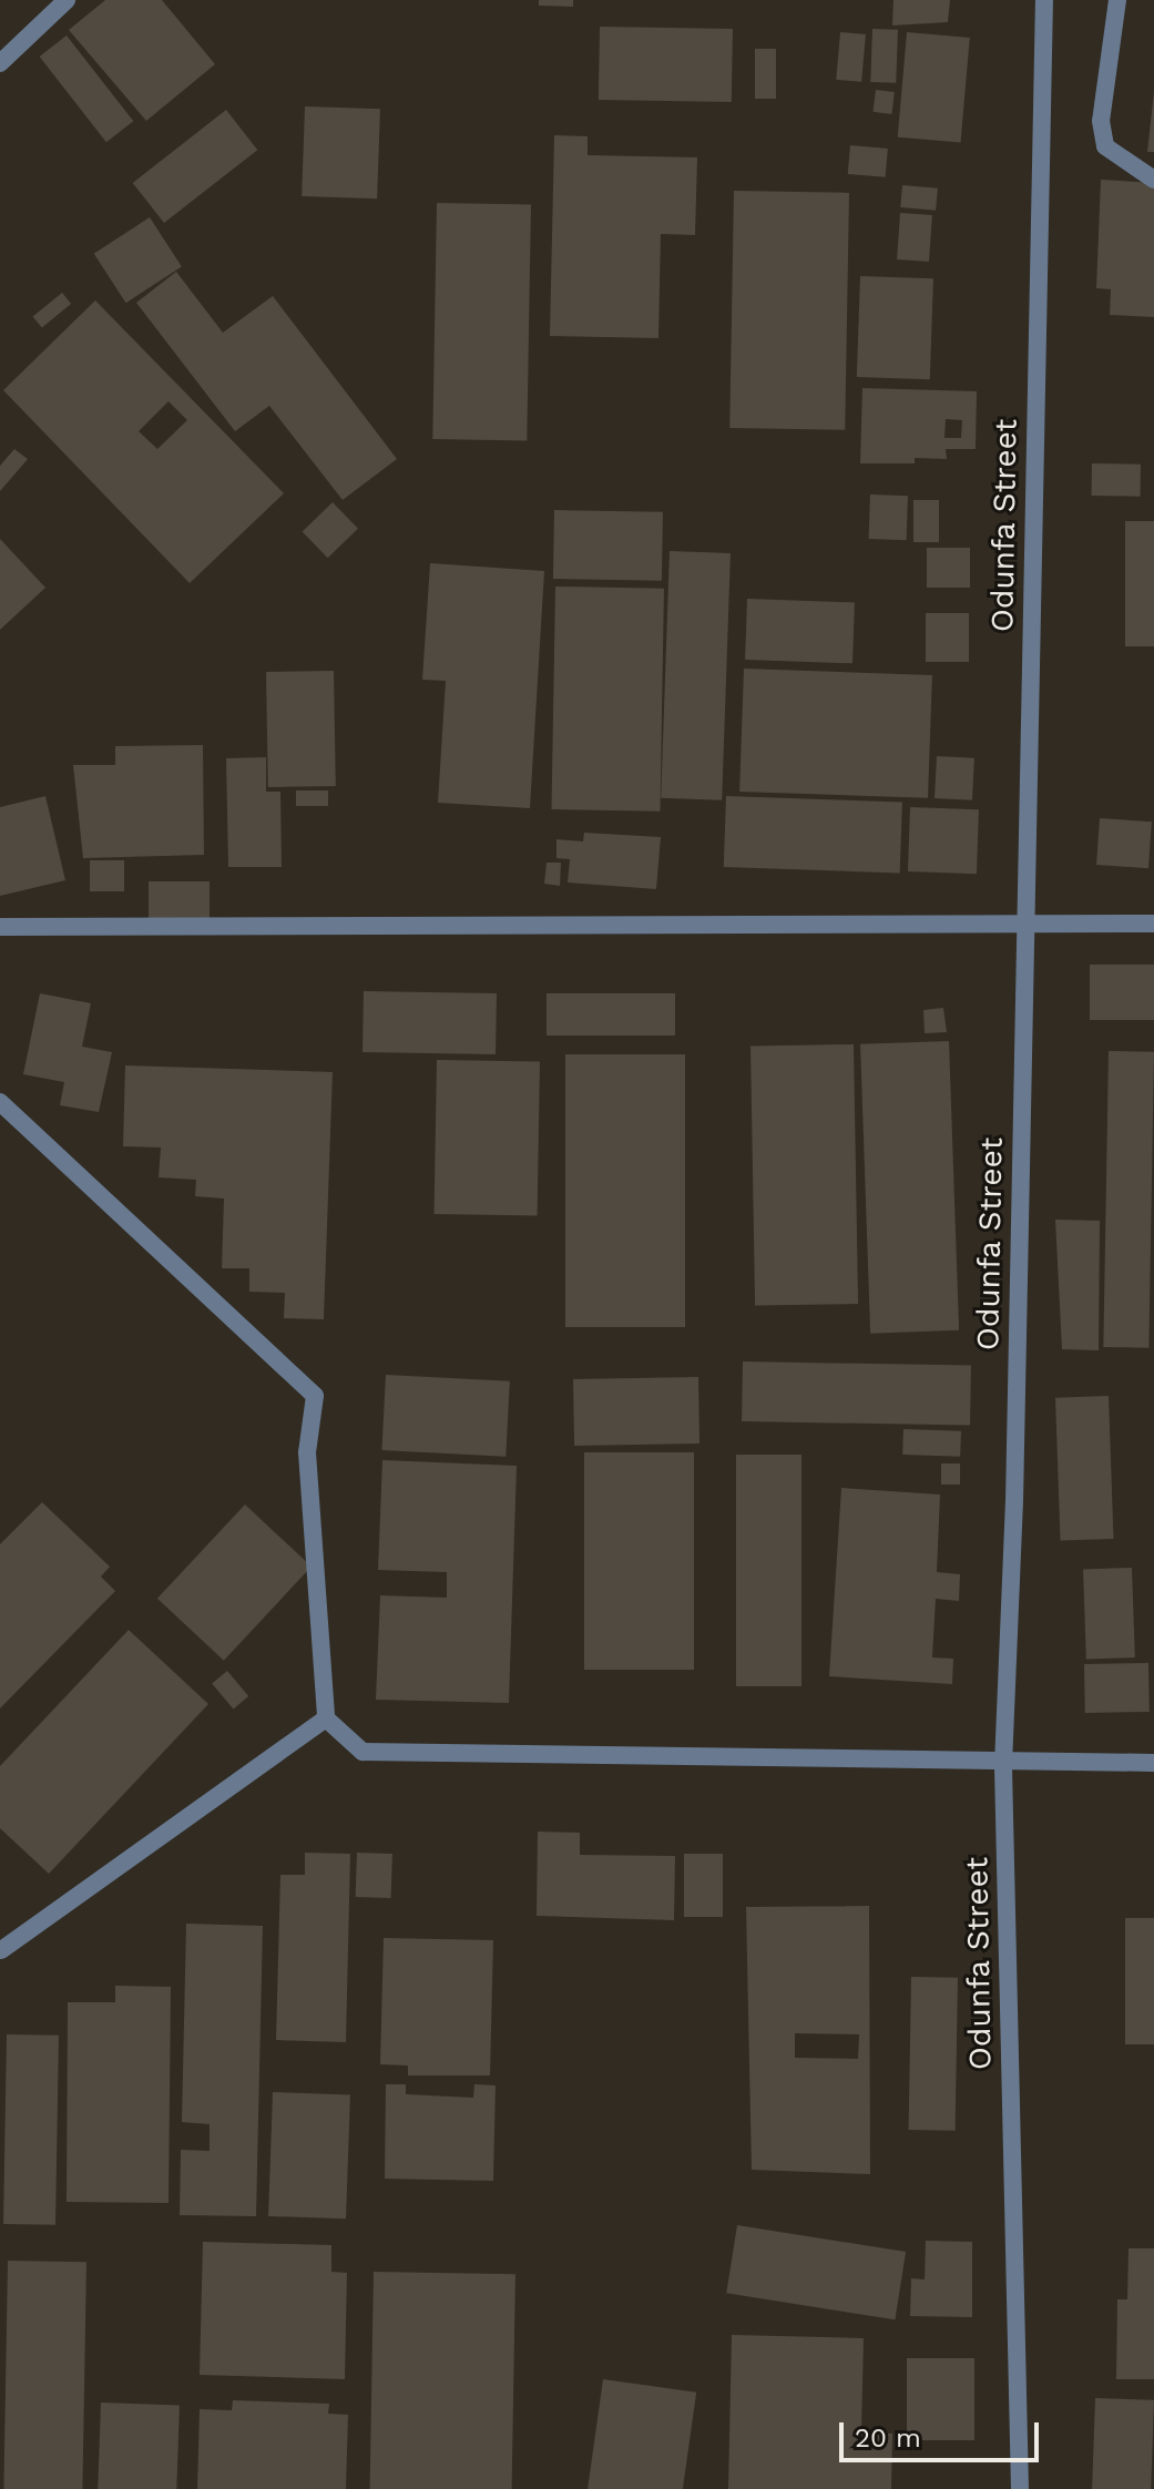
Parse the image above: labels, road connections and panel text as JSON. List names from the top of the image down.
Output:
{
  "streets": {
    "street": ["Odunfa Street"]
  },
  "scale_bar": "20 m"
}
